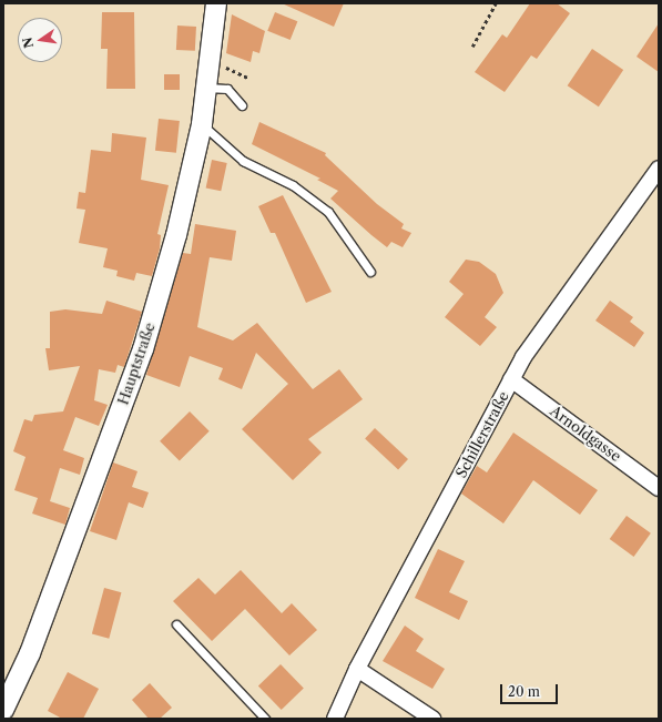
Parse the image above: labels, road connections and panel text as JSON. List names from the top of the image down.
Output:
{
  "streets": {
    "street": ["Hauptstraße", "Arnoldgasse", "Schillerstraße"]
  },
  "crossings": [
    ["Arnoldgasse", "Schillerstraße"]
  ],
  "scale_bar": "20 m",
  "north": "left"
}
